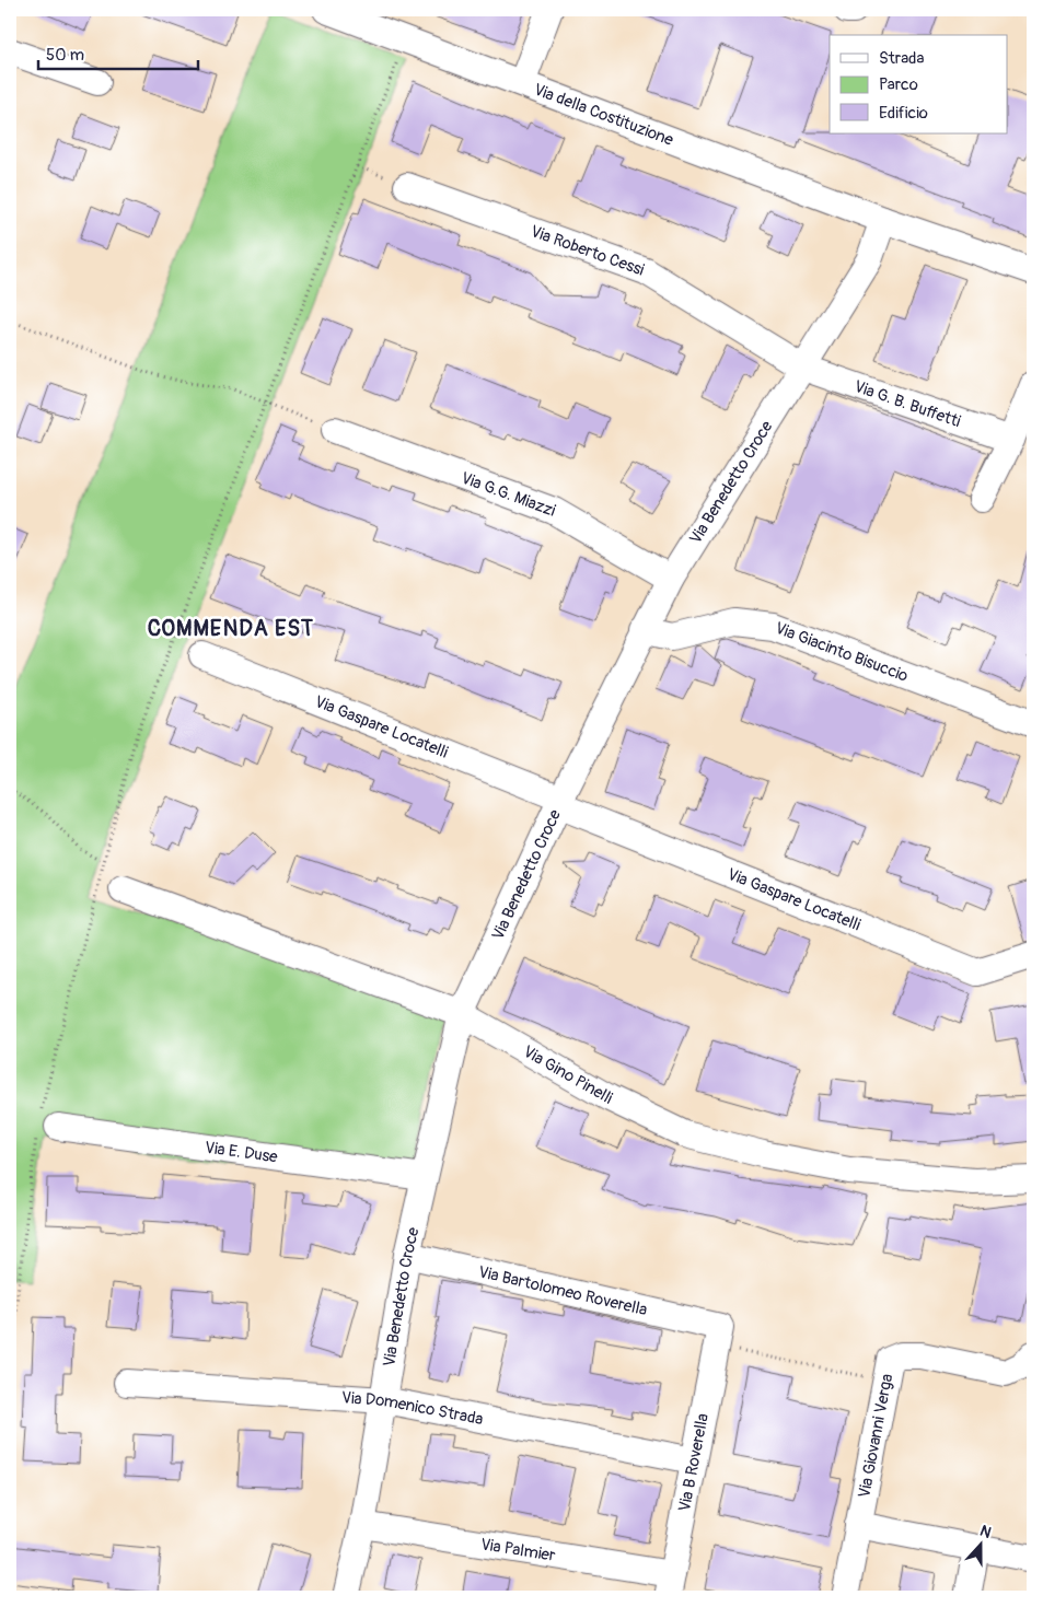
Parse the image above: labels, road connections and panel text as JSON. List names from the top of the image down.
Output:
{
  "streets": {
    "street": [
      "Via della Costituzione",
      "Via Roberto Cessi",
      "Via G. B. Buffetti",
      "Via Benedetto Croce",
      "Via G.G. Miazzi",
      "Via Giacinto Bisuccio",
      "Via Gaspare Locatelli",
      "Via Gino Pinelli",
      "Via E. Duse",
      "Via Bartolomeo Roverella",
      "Via Domenico Strada",
      "Via Giovanni Verga",
      "Via B Roverella",
      "Via Palmier"
    ]
  },
  "crossings": [
    ["Via della Costituzione", "Via Benedetto Croce"],
    ["Via Roberto Cessi", "Via G. B. Buffetti"],
    ["Via Roberto Cessi", "Via Benedetto Croce"],
    ["Via G. B. Buffetti", "Via Benedetto Croce"],
    ["Via Benedetto Croce", "Via G.G. Miazzi"],
    ["Via Benedetto Croce", "Via Giacinto Bisuccio"],
    ["Via Benedetto Croce", "Via Gaspare Locatelli"],
    ["Via Benedetto Croce", "Via Gino Pinelli"],
    ["Via Benedetto Croce", "Via E. Duse"],
    ["Via Benedetto Croce", "Via Bartolomeo Roverella"],
    ["Via Benedetto Croce", "Via Domenico Strada"],
    ["Via Benedetto Croce", "Via Palmier"],
    ["Via Bartolomeo Roverella", "Via B Roverella"],
    ["Via Domenico Strada", "Via B Roverella"],
    ["Via B Roverella", "Via Palmier"]
  ],
  "districts": ["COMMENDA EST"],
  "legend": ["Strada", "Parco", "Edificio"],
  "scale_bar": "50 m",
  "north": "top"
}
